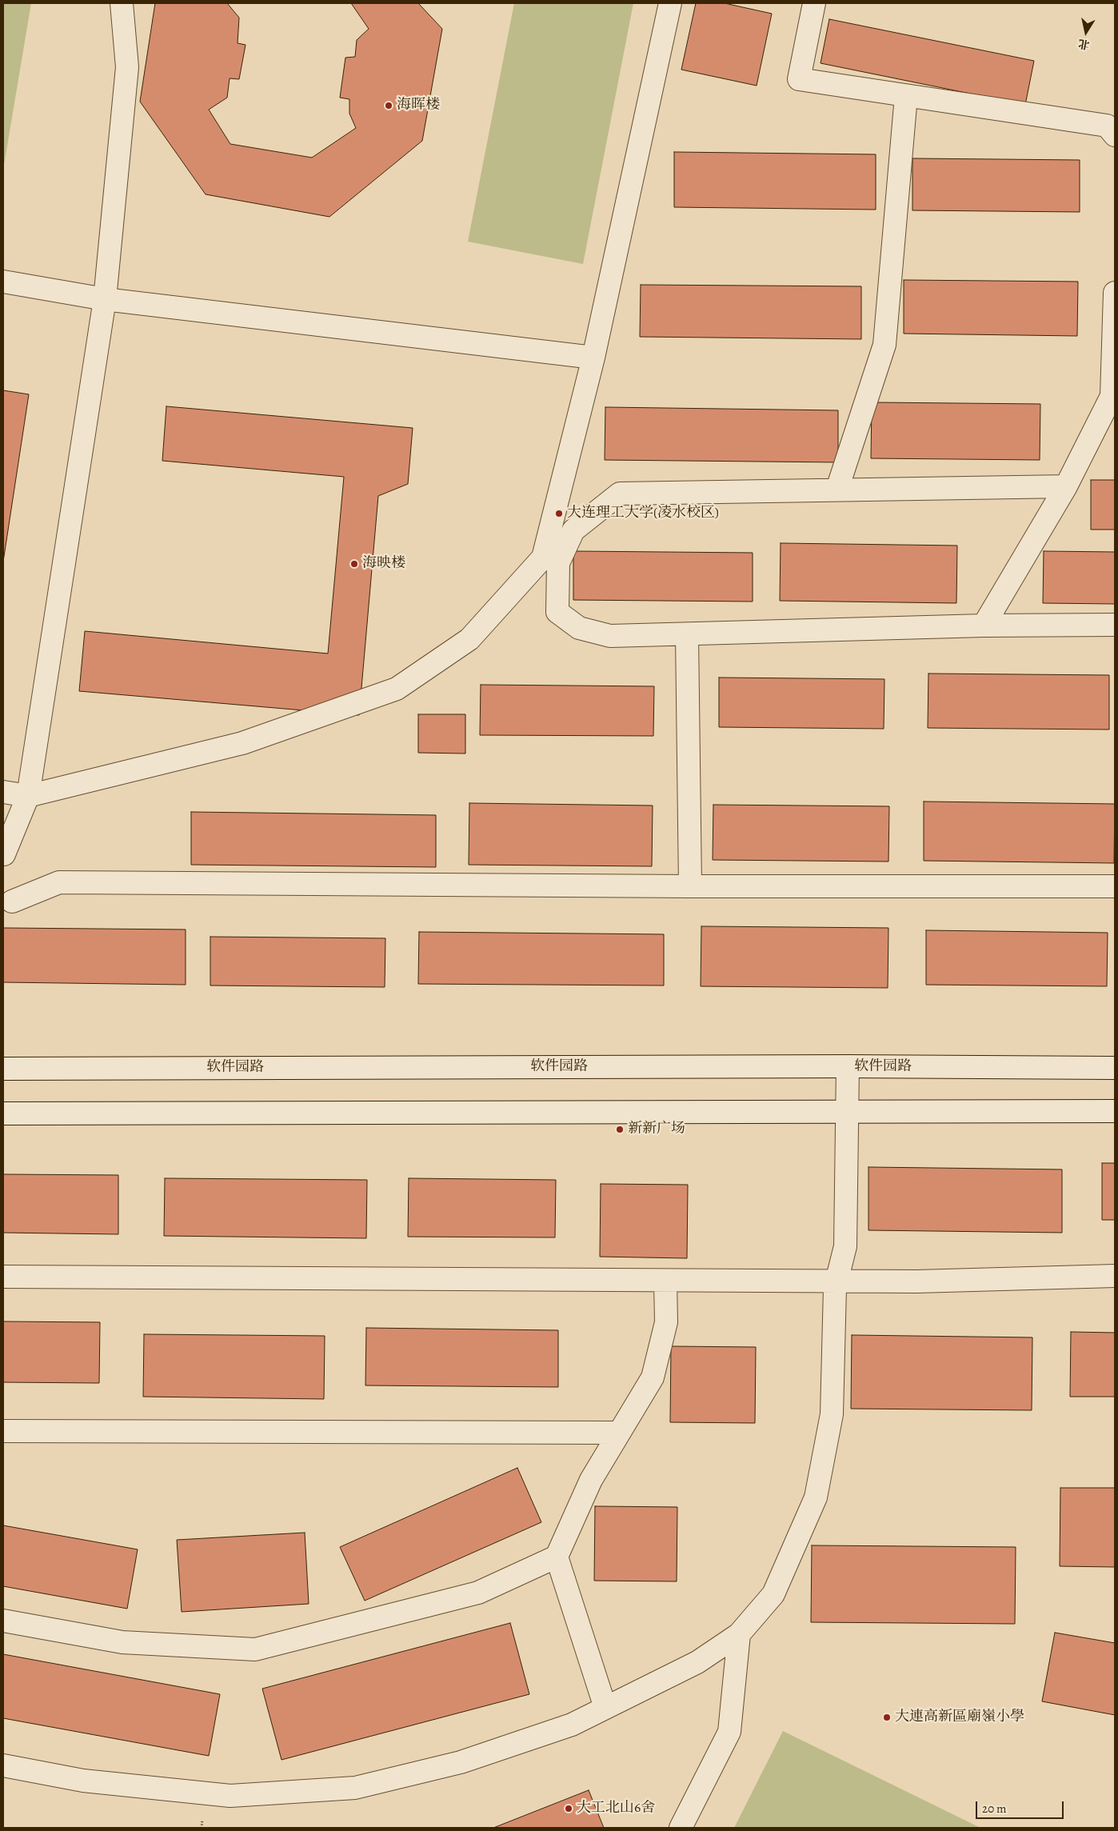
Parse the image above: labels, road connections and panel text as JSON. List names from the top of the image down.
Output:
{
  "streets": {
    "street": ["软件园路"]
  },
  "places": [
    "海晖楼",
    "大连理工大学(凌水校区)",
    "海映楼",
    "新新广场",
    "大連高新區廟嶺小學",
    "大工北山6舍"
  ],
  "scale_bar": "20 m",
  "north": "bottom"
}
